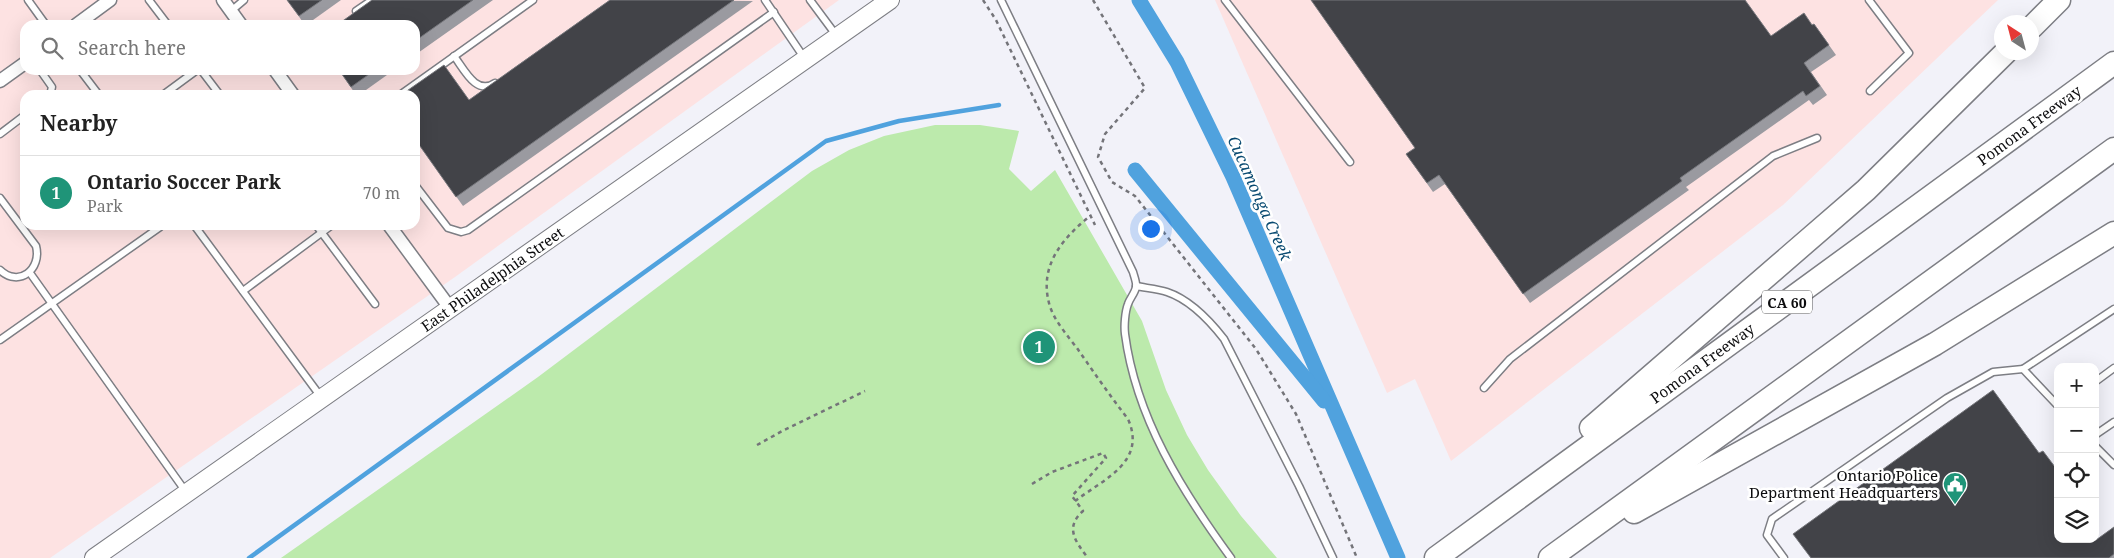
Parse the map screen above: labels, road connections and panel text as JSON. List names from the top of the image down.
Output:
{
  "streets": {
    "highway": ["Pomona Freeway", "CA 60"],
    "street": ["East Philadelphia Street"]
  },
  "water": ["Cucamonga Creek"],
  "places": {
    "public building": ["Ontario Police Department Headquarters"]
  },
  "north": "top left",
  "page": {
    "search": "Search here",
    "heading": "Nearby",
    "list": [
      {
        "mark": "1",
        "name": "Ontario Soccer Park",
        "note": "Park",
        "value": "70 m"
      }
    ],
    "pins": "1",
    "map_buttons": ["+", "−"]
  }
}
